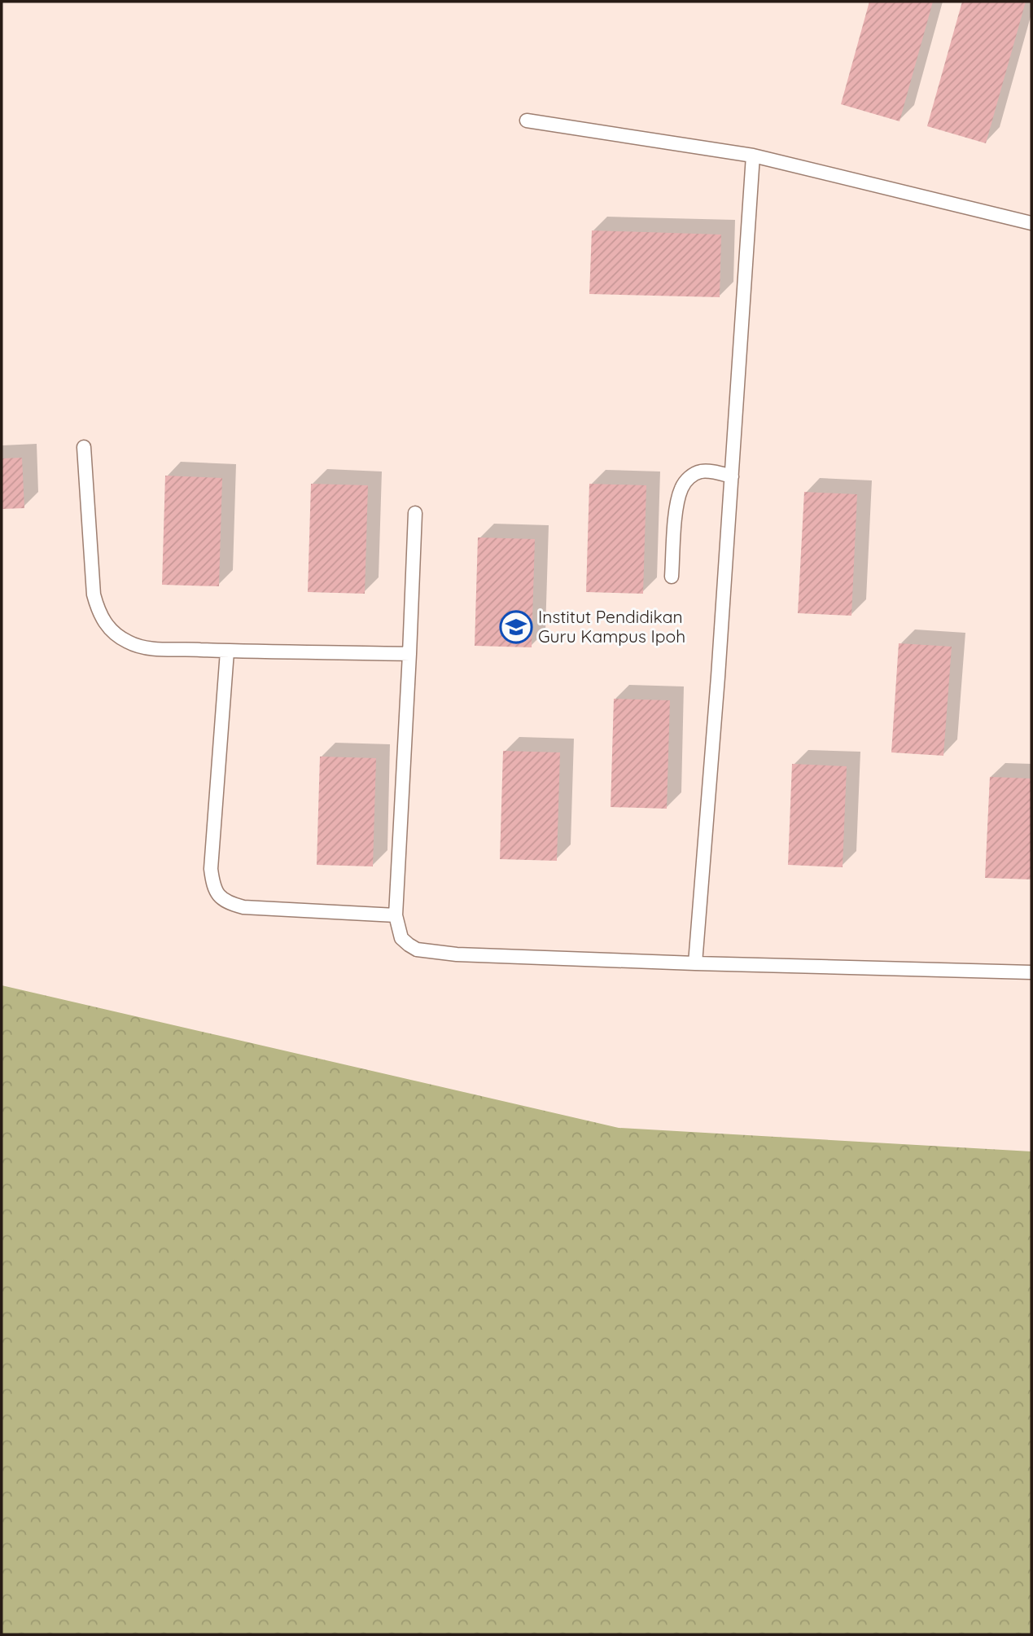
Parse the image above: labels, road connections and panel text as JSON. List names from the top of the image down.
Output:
{
  "places": {
    "school or university": ["Institut Pendidikan Guru Kampus Ipoh"]
  }
}
